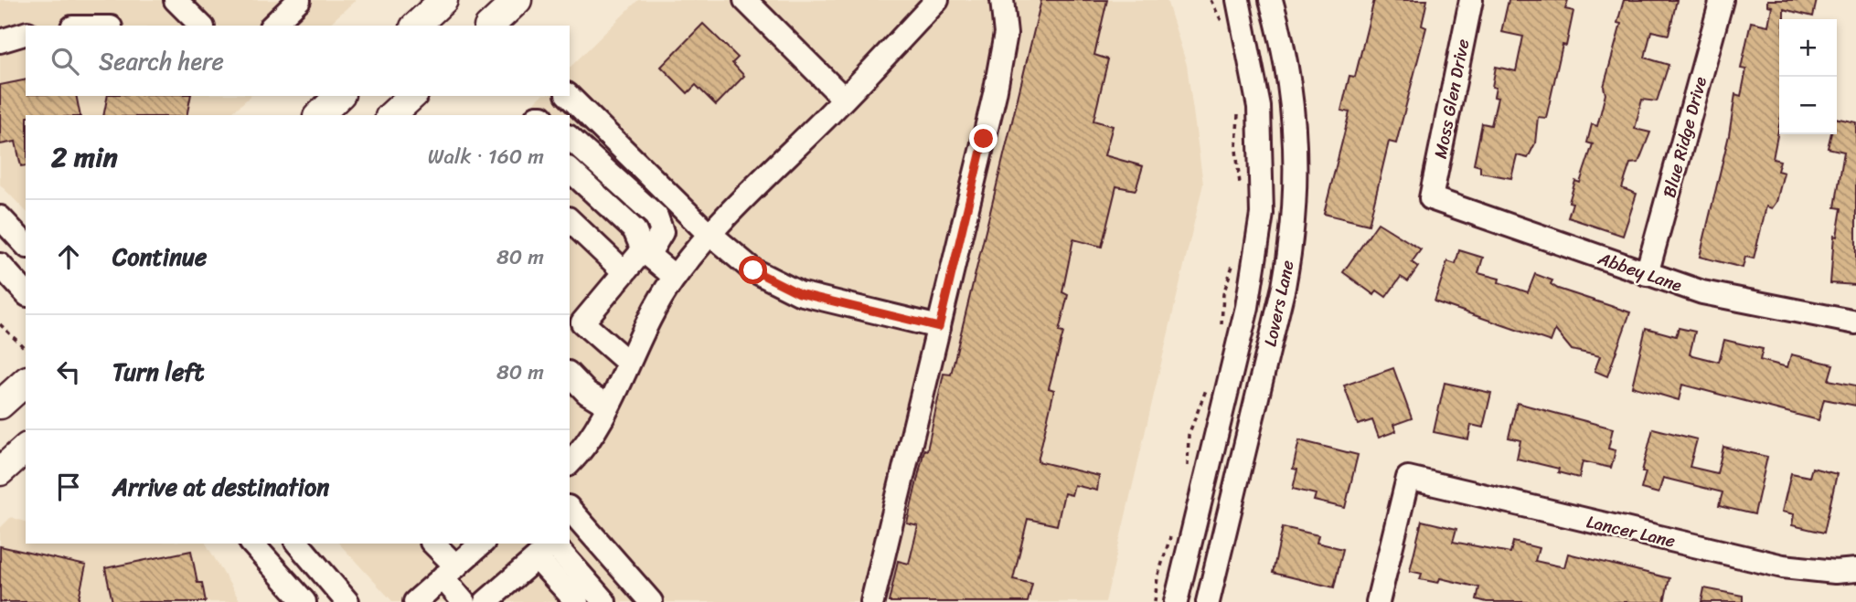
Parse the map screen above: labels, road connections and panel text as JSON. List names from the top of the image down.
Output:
{
  "streets": {
    "street": [
      "Moss Glen Drive",
      "Blue Ridge Drive",
      "Abbey Lane",
      "Lovers Lane",
      "Lancer Lane"
    ]
  },
  "crossings": [
    ["Moss Glen Drive", "Abbey Lane"],
    ["Blue Ridge Drive", "Abbey Lane"]
  ],
  "page": {
    "map_buttons": ["+", "−"],
    "search": "Search here",
    "heading": ["2 min", "Walk · 160 m"],
    "list": [
      ["Continue", "80 m"],
      ["Turn left", "80 m"],
      "Arrive at destination"
    ]
  }
}
